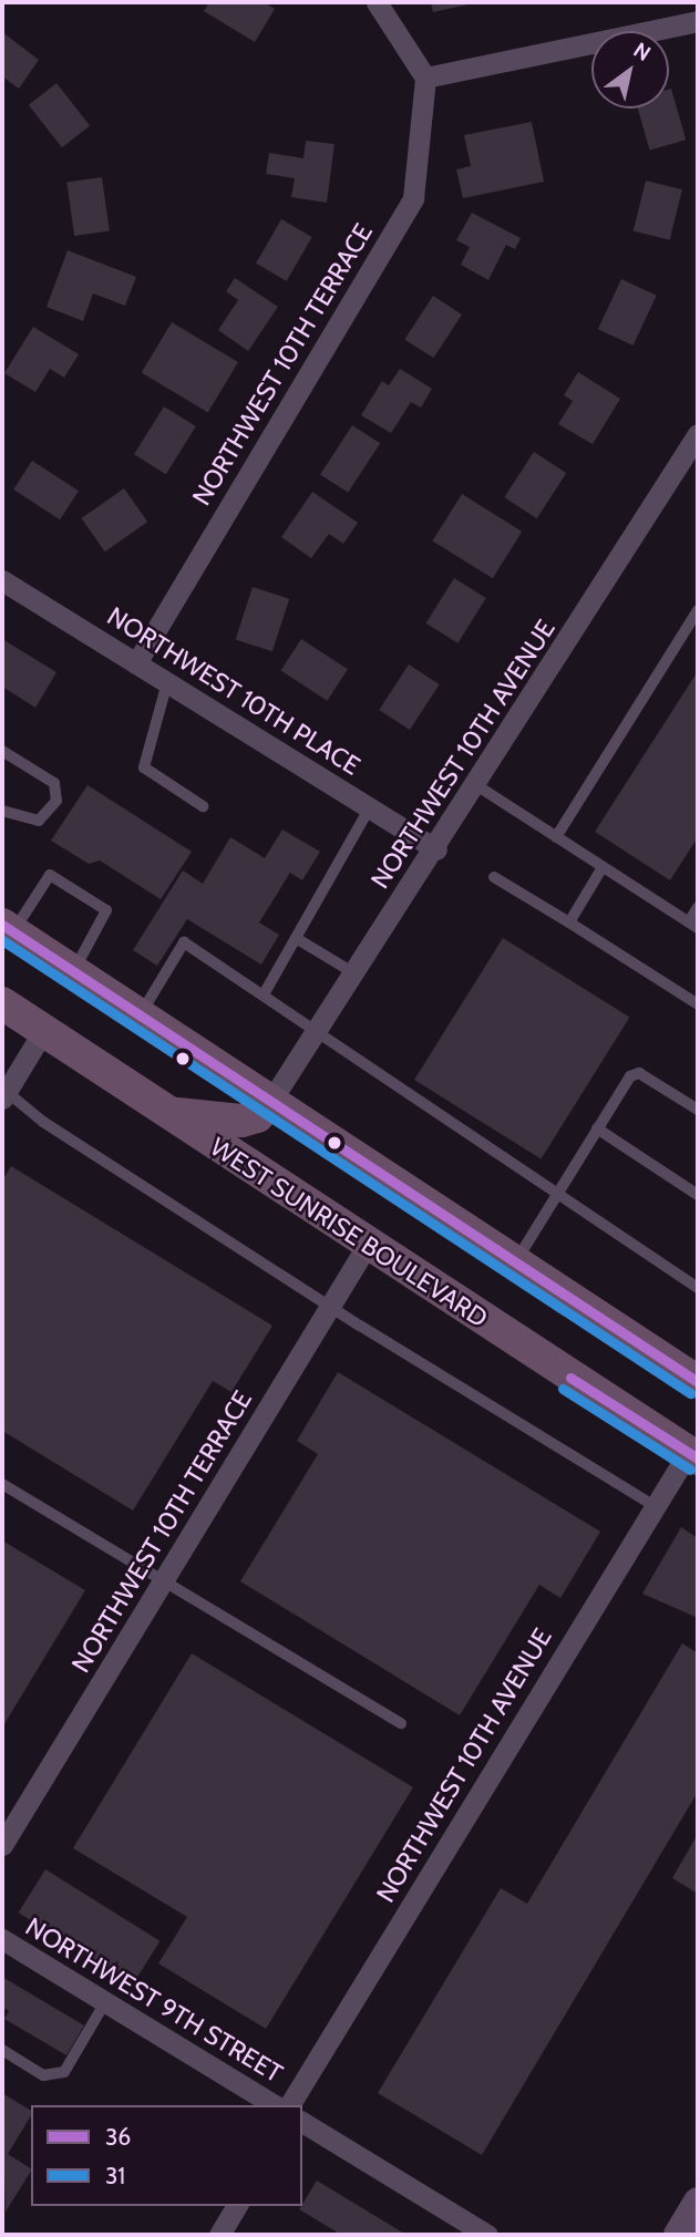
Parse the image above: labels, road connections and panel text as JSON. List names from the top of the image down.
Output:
{
  "streets": {
    "main road": ["WEST SUNRISE BOULEVARD"],
    "street": [
      "NORTHWEST 10TH TERRACE",
      "NORTHWEST 10TH PLACE",
      "NORTHWEST 10TH AVENUE",
      "NORTHWEST 9TH STREET"
    ]
  },
  "crossings": [
    ["NORTHWEST 10TH TERRACE", "NORTHWEST 10TH PLACE"],
    ["NORTHWEST 10TH TERRACE", "WEST SUNRISE BOULEVARD"],
    ["NORTHWEST 10TH PLACE", "NORTHWEST 10TH AVENUE"],
    ["NORTHWEST 10TH AVENUE", "WEST SUNRISE BOULEVARD"]
  ],
  "lines": ["transit line 36", "transit line 31"],
  "legend": ["36", "31"],
  "north": "top right"
}
